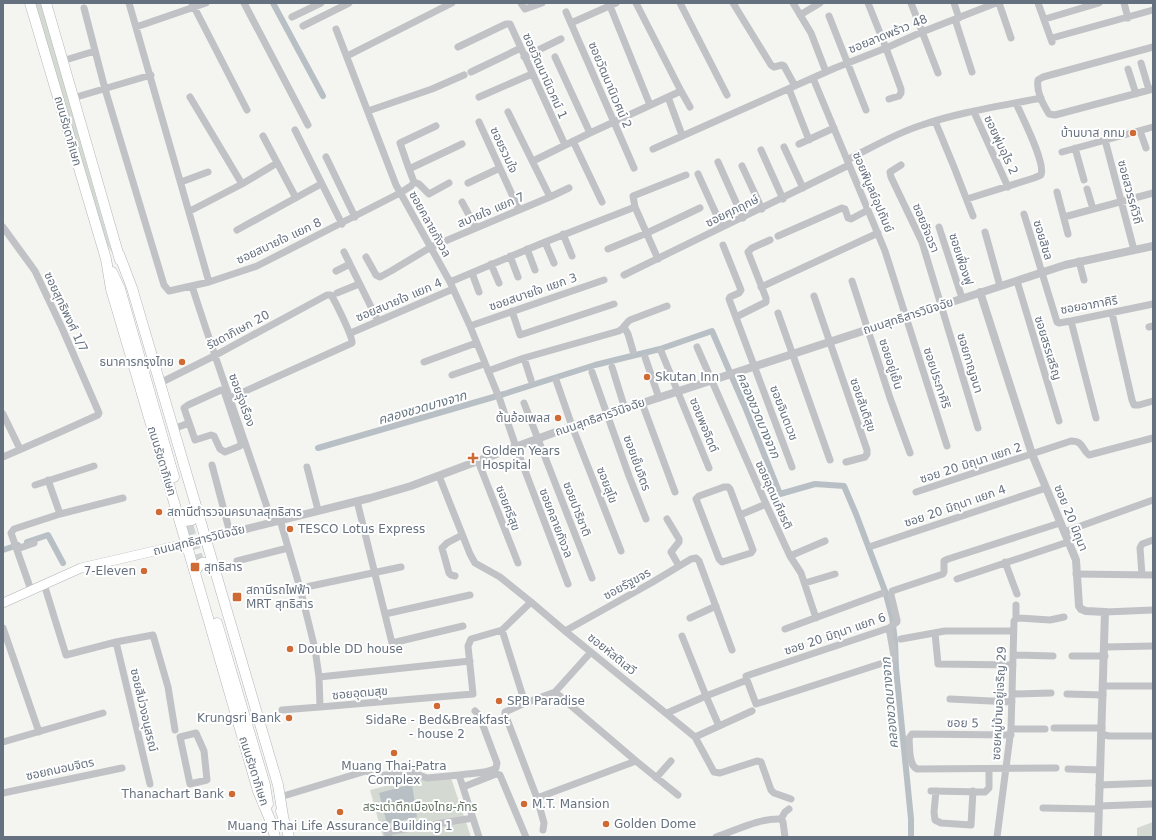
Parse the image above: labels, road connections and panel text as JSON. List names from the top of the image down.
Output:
{
  "streets": {
    "main road": ["ถนนรัชดาภิเษก", "ถนนสุทธิสารวินิจฉัย"],
    "street": [
      "ซอยลาดพร้าว 48",
      "ซอยวัฒนานิเวศน์ 1",
      "ซอยวัฒนานิเวศน์ 2",
      "ซอยพุ่มอุไร 2",
      "ซอยรวมใจ",
      "ซอยพิบูลย์อุปถัมย์",
      "ซอยสวรรค์วิถี",
      "สบายใจ แยก 7",
      "ซอยศุภฤกษ์",
      "ซอยคลายกังวล",
      "ซอยอัจฉรา",
      "ซอยสิชล",
      "ซอยสบายใจ แยก 8",
      "ซอยเฟื่องฟู",
      "ซอยสบายใจ แยก 3",
      "ซอยสบายใจ แยก 4",
      "ซอยอาภาศิริ",
      "ซอยสุทธิพงศ์ 1/7",
      "รัชดาภิเษก 20",
      "ซอยสรรเสริญ",
      "ซอยกาญจนา",
      "ซอยอยู่เย็น",
      "ซอยประภาศิริ",
      "ซอยรุ่งเรือง",
      "ซอยสันติสุข",
      "ซอยจินตเวช",
      "ซอยพอจิตต์",
      "ซอยเย็นจิตร",
      "ซอย 20 มิถุนา แยก 2",
      "ซอยสุโข",
      "ซอยอุดมเกียรติ",
      "ซอย 20 มิถุนา แยก 4",
      "ซอยศรีสุข",
      "ซอยปาริชาติ",
      "ซอย 20 มิถุนา",
      "ซอยรัฐขจร",
      "ซอย 20 มิถุนา แยก 6",
      "ซอยหัสดิเสวี",
      "ซอยอุดมสุข",
      "ซอยหมู่บ้านอยู่เจริญ 29",
      "ซอยสีม่วงอนุสรณ์",
      "ซอย 5",
      "ซอยถนอมจิตร"
    ]
  },
  "crossings": [
    ["ซอยลาดพร้าว 48", "ซอยพิบูลย์อุปถัมย์"],
    ["ถนนรัชดาภิเษก", "ถนนสุทธิสารวินิจฉัย"],
    ["ถนนรัชดาภิเษก", "รัชดาภิเษก 20"],
    ["ซอยพุ่มอุไร 2", "ซอยศุภฤกษ์"],
    ["ซอยรวมใจ", "สบายใจ แยก 7"],
    ["ซอยพิบูลย์อุปถัมย์", "ซอยศุภฤกษ์"],
    ["ซอยพิบูลย์อุปถัมย์", "ถนนสุทธิสารวินิจฉัย"],
    ["ซอยพิบูลย์อุปถัมย์", "ซอยประภาศิริ"],
    ["ซอยสวรรค์วิถี", "ถนนสุทธิสารวินิจฉัย"],
    ["สบายใจ แยก 7", "ซอยคลายกังวล"],
    ["ซอยคลายกังวล", "ซอยสบายใจ แยก 8"],
    ["ซอยคลายกังวล", "ซอยสบายใจ แยก 3"],
    ["ซอยคลายกังวล", "ซอยสบายใจ แยก 4"],
    ["ซอยคลายกังวล", "ถนนสุทธิสารวินิจฉัย"],
    ["ซอยอัจฉรา", "ถนนสุทธิสารวินิจฉัย"],
    ["ซอยอัจฉรา", "ซอยกาญจนา"],
    ["ซอยสิชล", "ซอยอาภาศิริ"],
    ["ซอยสิชล", "ถนนสุทธิสารวินิจฉัย"],
    ["ซอยสบายใจ แยก 8", "ซอยรุ่งเรือง"],
    ["ซอยเฟื่องฟู", "ถนนสุทธิสารวินิจฉัย"],
    ["ซอยอาภาศิริ", "ถนนสุทธิสารวินิจฉัย"],
    ["ถนนสุทธิสารวินิจฉัย", "ซอยสรรเสริญ"],
    ["ถนนสุทธิสารวินิจฉัย", "ซอยกาญจนา"],
    ["ถนนสุทธิสารวินิจฉัย", "ซอยอยู่เย็น"],
    ["ถนนสุทธิสารวินิจฉัย", "ซอยประภาศิริ"],
    ["ถนนสุทธิสารวินิจฉัย", "ซอยรุ่งเรือง"],
    ["ถนนสุทธิสารวินิจฉัย", "ซอยสันติสุข"],
    ["ถนนสุทธิสารวินิจฉัย", "ซอยจินตเวช"],
    ["ถนนสุทธิสารวินิจฉัย", "ซอยพอจิตต์"],
    ["ถนนสุทธิสารวินิจฉัย", "ซอยเย็นจิตร"],
    ["ถนนสุทธิสารวินิจฉัย", "ซอยสุโข"],
    ["ถนนสุทธิสารวินิจฉัย", "ซอยอุดมเกียรติ"],
    ["ถนนสุทธิสารวินิจฉัย", "ซอยศรีสุข"],
    ["ถนนสุทธิสารวินิจฉัย", "ซอยปาริชาติ"],
    ["ถนนสุทธิสารวินิจฉัย", "ซอย 20 มิถุนา"],
    ["ถนนสุทธิสารวินิจฉัย", "ซอยหัสดิเสวี"],
    ["ถนนสุทธิสารวินิจฉัย", "ซอยอุดมสุข"],
    ["รัชดาภิเษก 20", "ซอยรุ่งเรือง"],
    ["ซอยรุ่งเรือง", "ซอยอุดมสุข"],
    ["ซอย 20 มิถุนา แยก 2", "ซอย 20 มิถุนา"],
    ["ซอย 20 มิถุนา แยก 4", "ซอย 20 มิถุนา"],
    ["ซอย 20 มิถุนา", "ซอย 20 มิถุนา แยก 6"],
    ["ซอยรัฐขจร", "ซอยหัสดิเสวี"],
    ["ซอย 20 มิถุนา แยก 6", "ซอยหัสดิเสวี"],
    ["ซอยหมู่บ้านอยู่เจริญ 29", "ซอย 5"]
  ],
  "water": ["คลองชวดบางจาก"],
  "parks": ["สระเต่าตึกเมืองไทย-ภัทร"],
  "places": {
    "other": [
      "บ้านบาส กทม",
      "ธนาคารกรุงไทย",
      "Skutan Inn",
      "ต้นอ้อเพลส",
      "สถานีตำรวจนครบาลสุทธิสาร",
      "TESCO Lotus Express",
      "7-Eleven",
      "Double DD house",
      "SPB Paradise",
      "SidaRe - Bed&Breakfast - house 2",
      "Krungsri Bank",
      "Muang Thai-Patra Complex",
      "Thanachart Bank",
      "M.T. Mansion",
      "Muang Thai Life Assurance Building 1",
      "Golden Dome"
    ],
    "health": ["Golden Years Hospital"],
    "transit": ["สุทธิสาร", "สถานีรถไฟฟ้า MRT สุทธิสาร"]
  }
}
